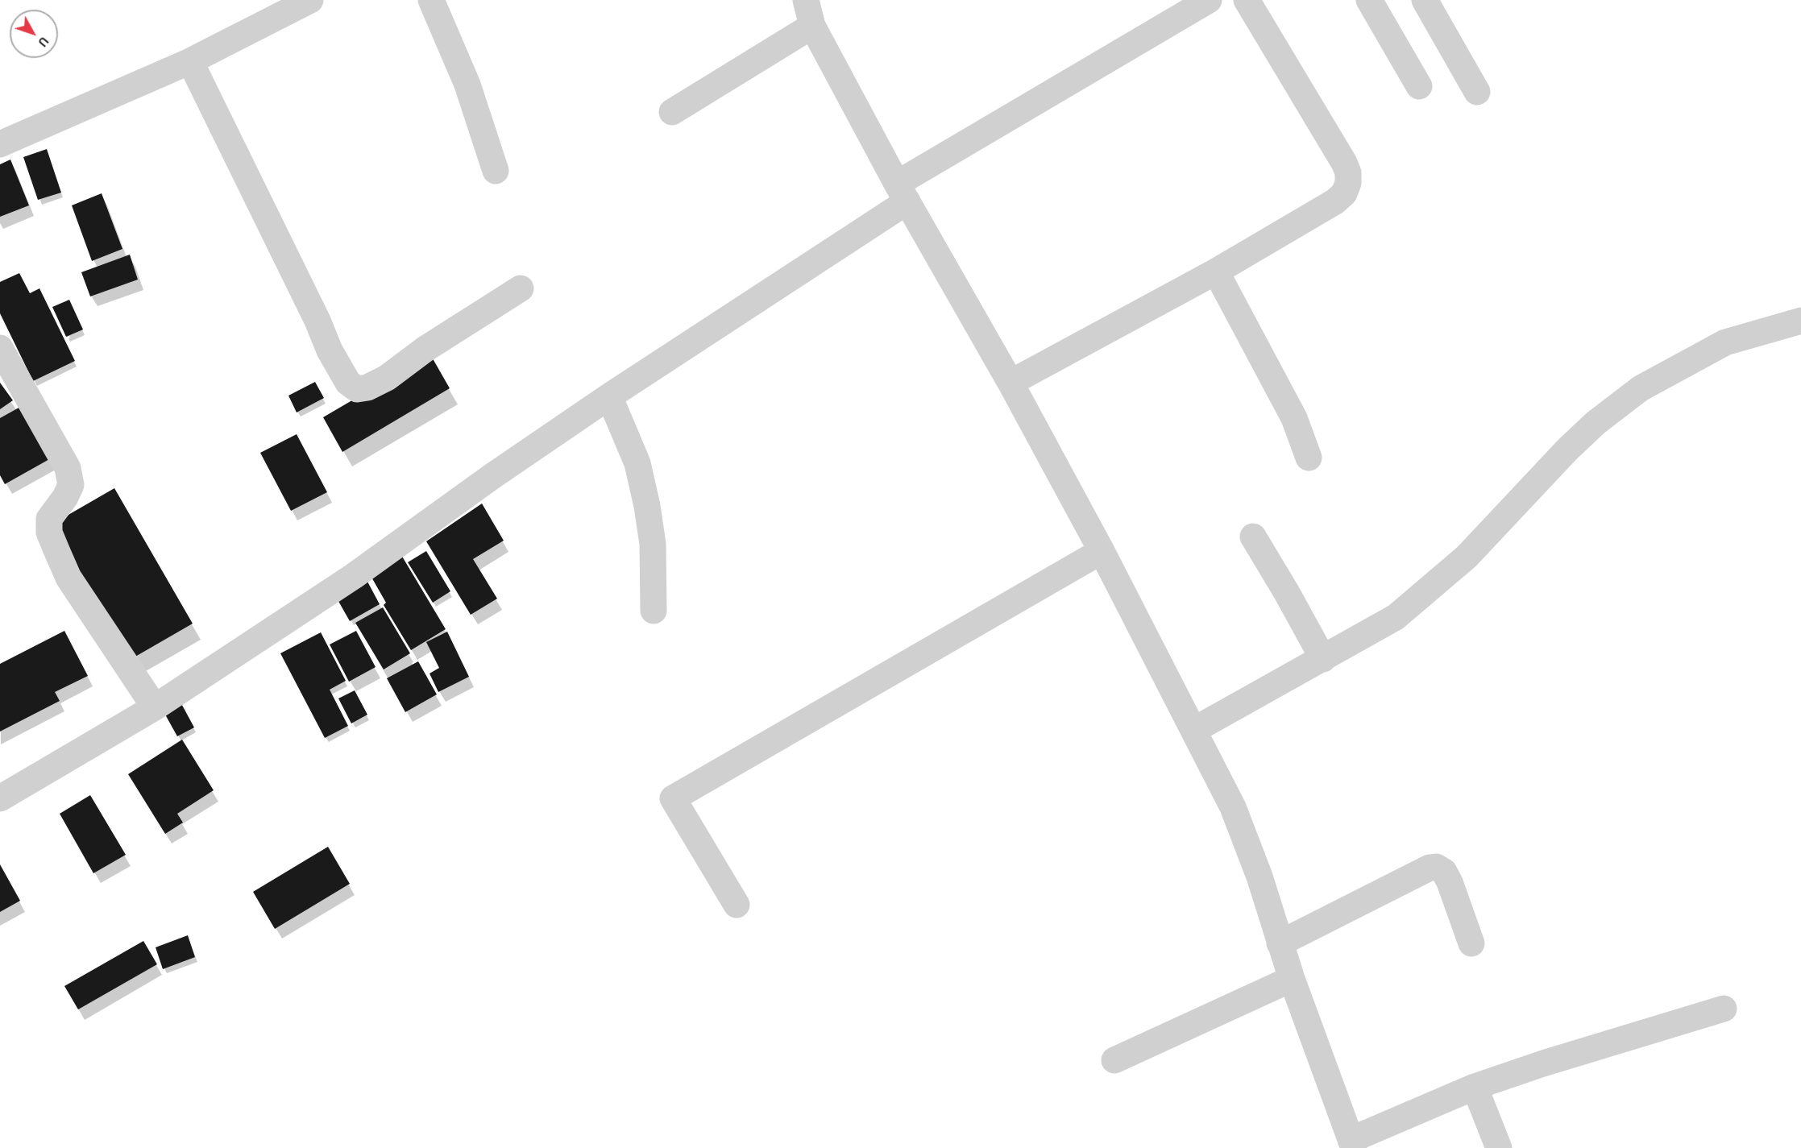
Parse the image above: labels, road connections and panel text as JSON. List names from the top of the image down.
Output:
{
  "north": "bottom right"
}
